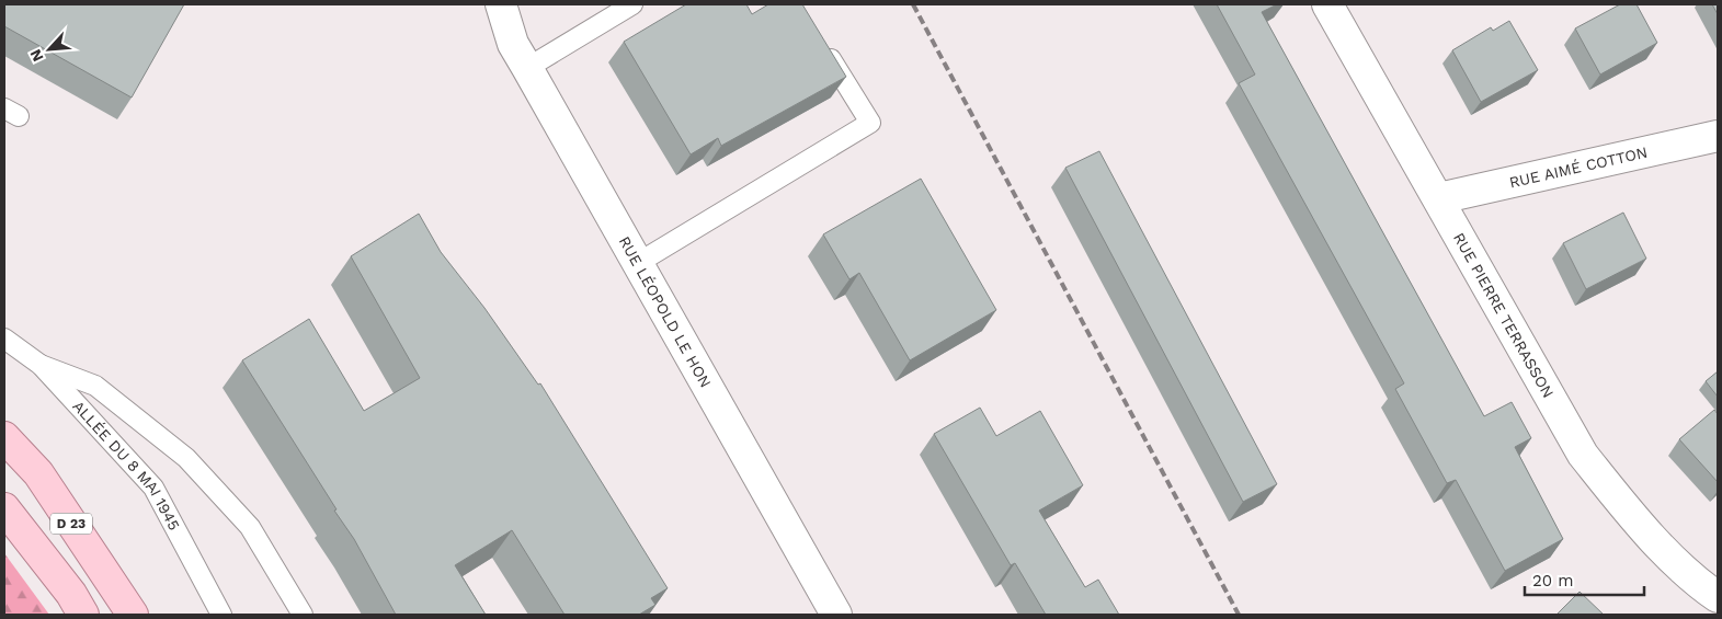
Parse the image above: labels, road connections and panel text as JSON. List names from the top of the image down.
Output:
{
  "streets": {
    "main road": ["D 23"],
    "street": ["RUE AIMÉ COTTON", "RUE LÉOPOLD LE HON", "RUE PIERRE TERRASSON"],
    "lane": ["ALLÉE DU 8 MAI 1945"]
  },
  "crossings": [
    ["RUE AIMÉ COTTON", "RUE PIERRE TERRASSON"]
  ],
  "scale_bar": "20 m",
  "north": "bottom left"
}
